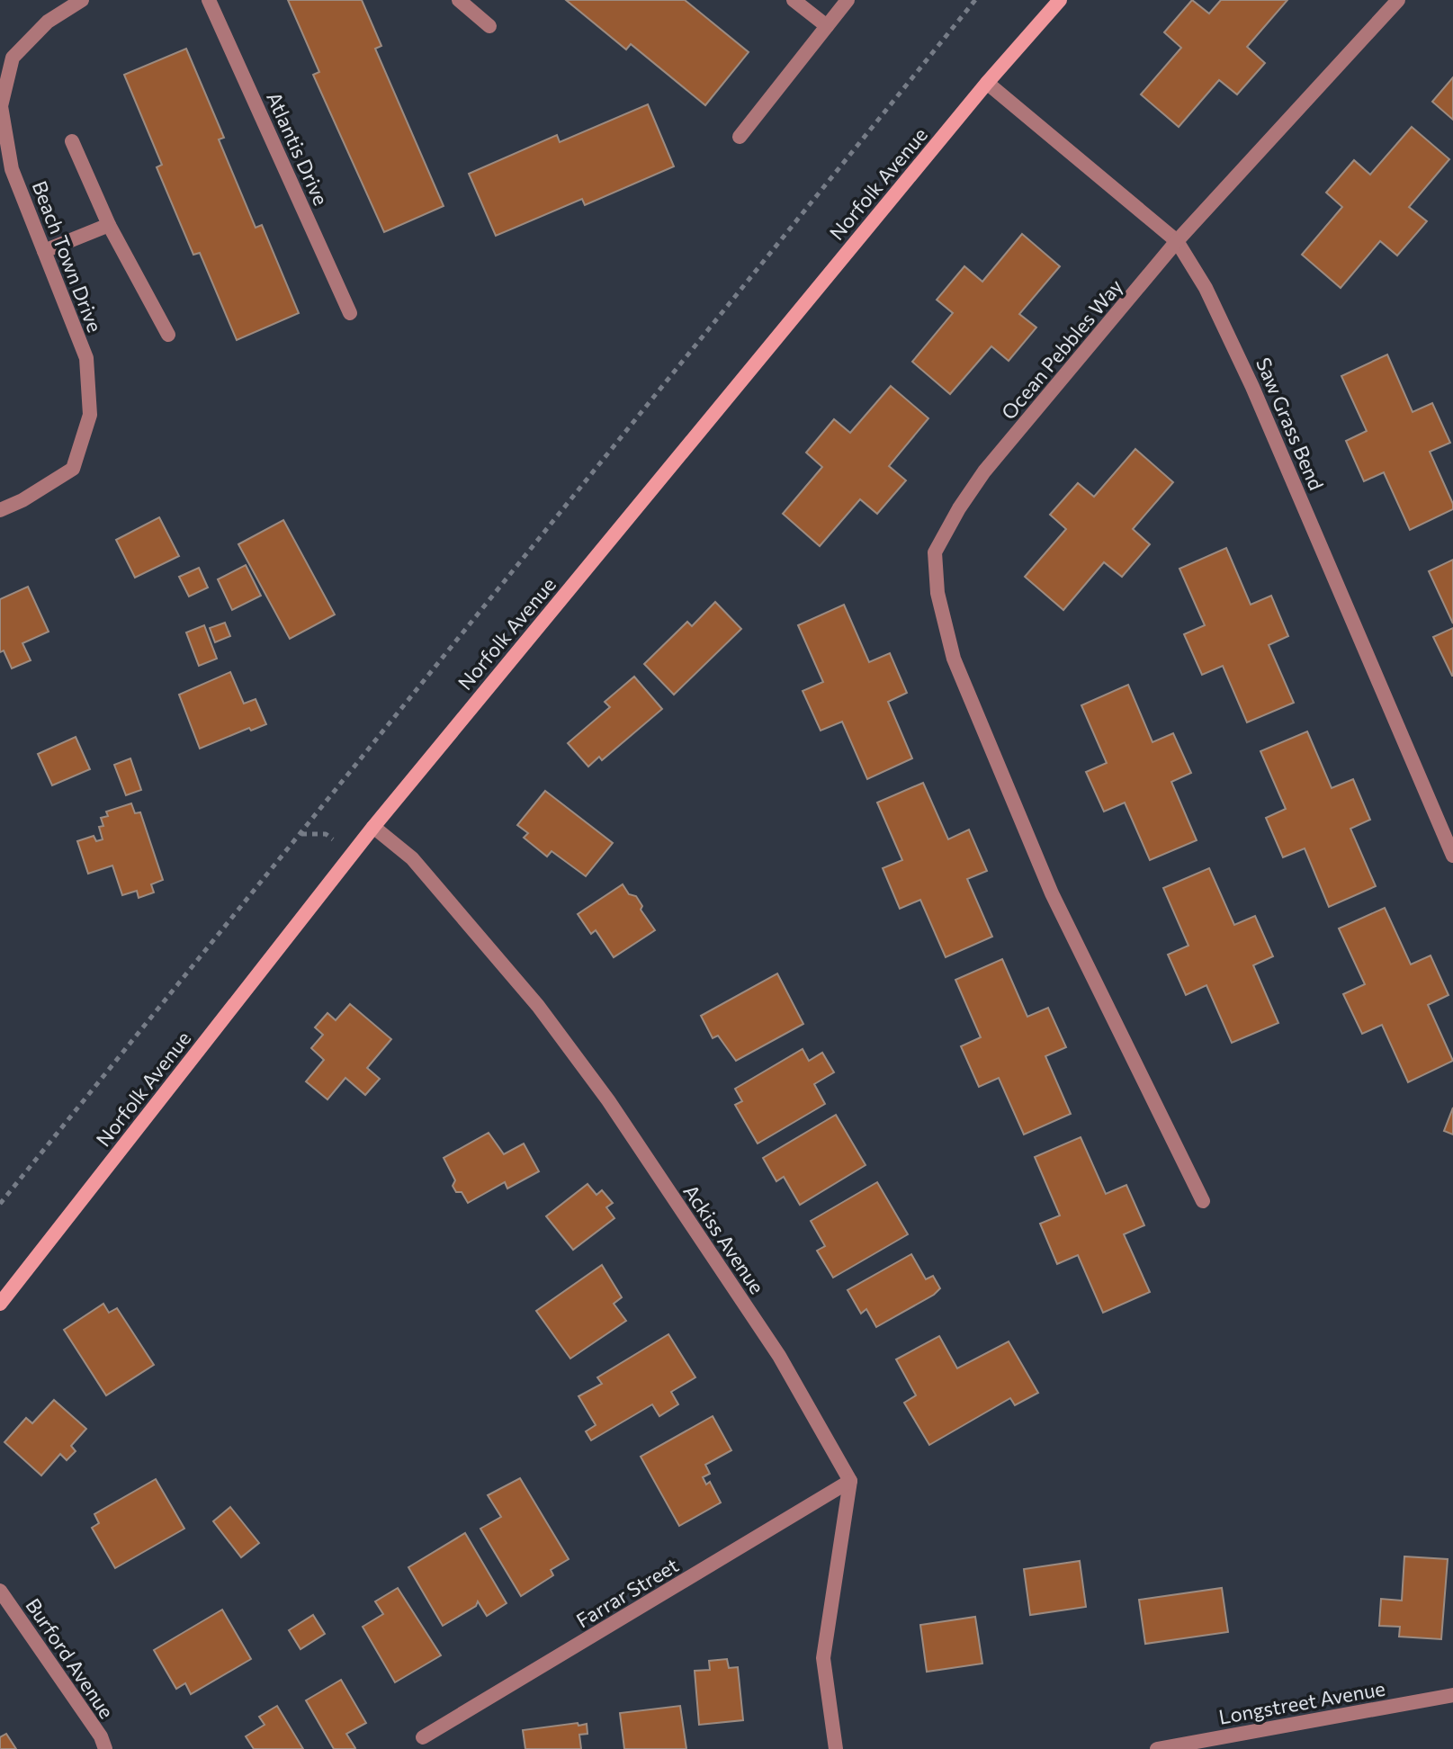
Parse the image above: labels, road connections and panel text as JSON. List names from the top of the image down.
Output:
{
  "streets": {
    "main road": ["Norfolk Avenue"],
    "street": [
      "Atlantis Drive",
      "Beach Town Drive",
      "Ocean Pebbles Way",
      "Saw Grass Bend",
      "Ackiss Avenue",
      "Farrar Street",
      "Burford Avenue",
      "Longstreet Avenue"
    ]
  },
  "crossings": [
    ["Norfolk Avenue", "Saw Grass Bend"],
    ["Norfolk Avenue", "Ackiss Avenue"],
    ["Ocean Pebbles Way", "Saw Grass Bend"],
    ["Ackiss Avenue", "Farrar Street"]
  ]
}
